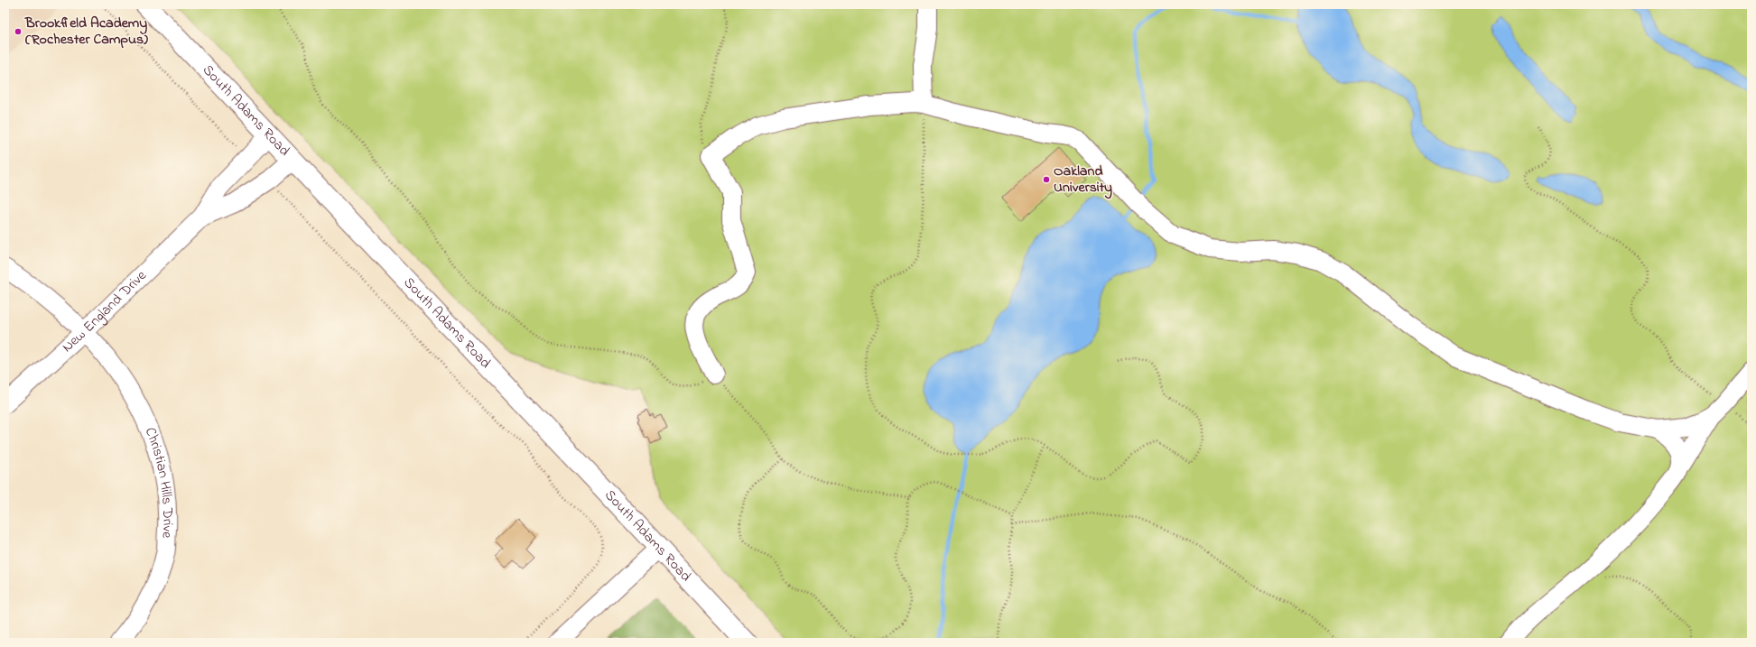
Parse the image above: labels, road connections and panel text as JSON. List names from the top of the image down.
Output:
{
  "streets": {
    "main road": ["South Adams Road"],
    "street": ["New England Drive", "Christian Hills Drive"]
  },
  "crossings": [
    ["South Adams Road", "New England Drive"],
    ["New England Drive", "Christian Hills Drive"]
  ],
  "places": ["Brookfield Academy (Rochester Campus)", "Oakland University"]
}
